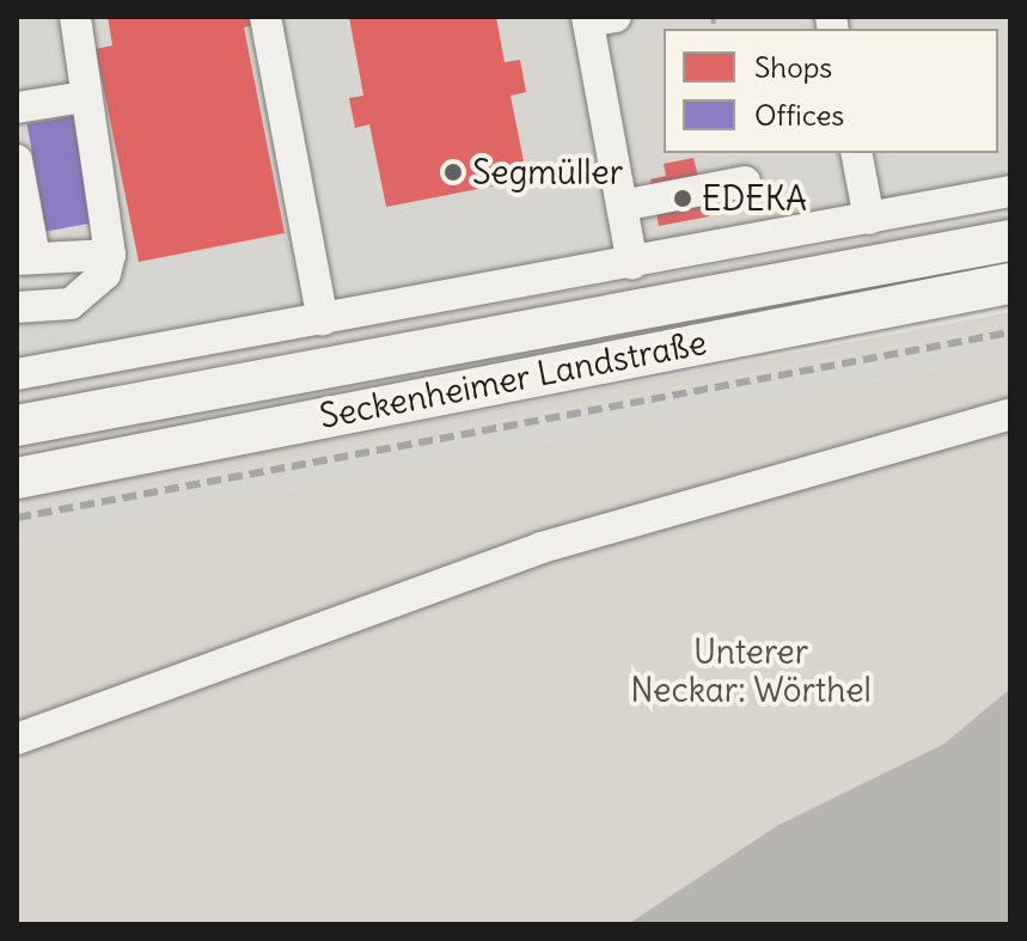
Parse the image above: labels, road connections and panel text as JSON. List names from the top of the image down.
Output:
{
  "streets": {
    "main road": ["Seckenheimer Landstraße"]
  },
  "parks": ["Unterer Neckar: Wörthel"],
  "places": ["Segmüller", "EDEKA"],
  "legend": ["Shops", "Offices"]
}
